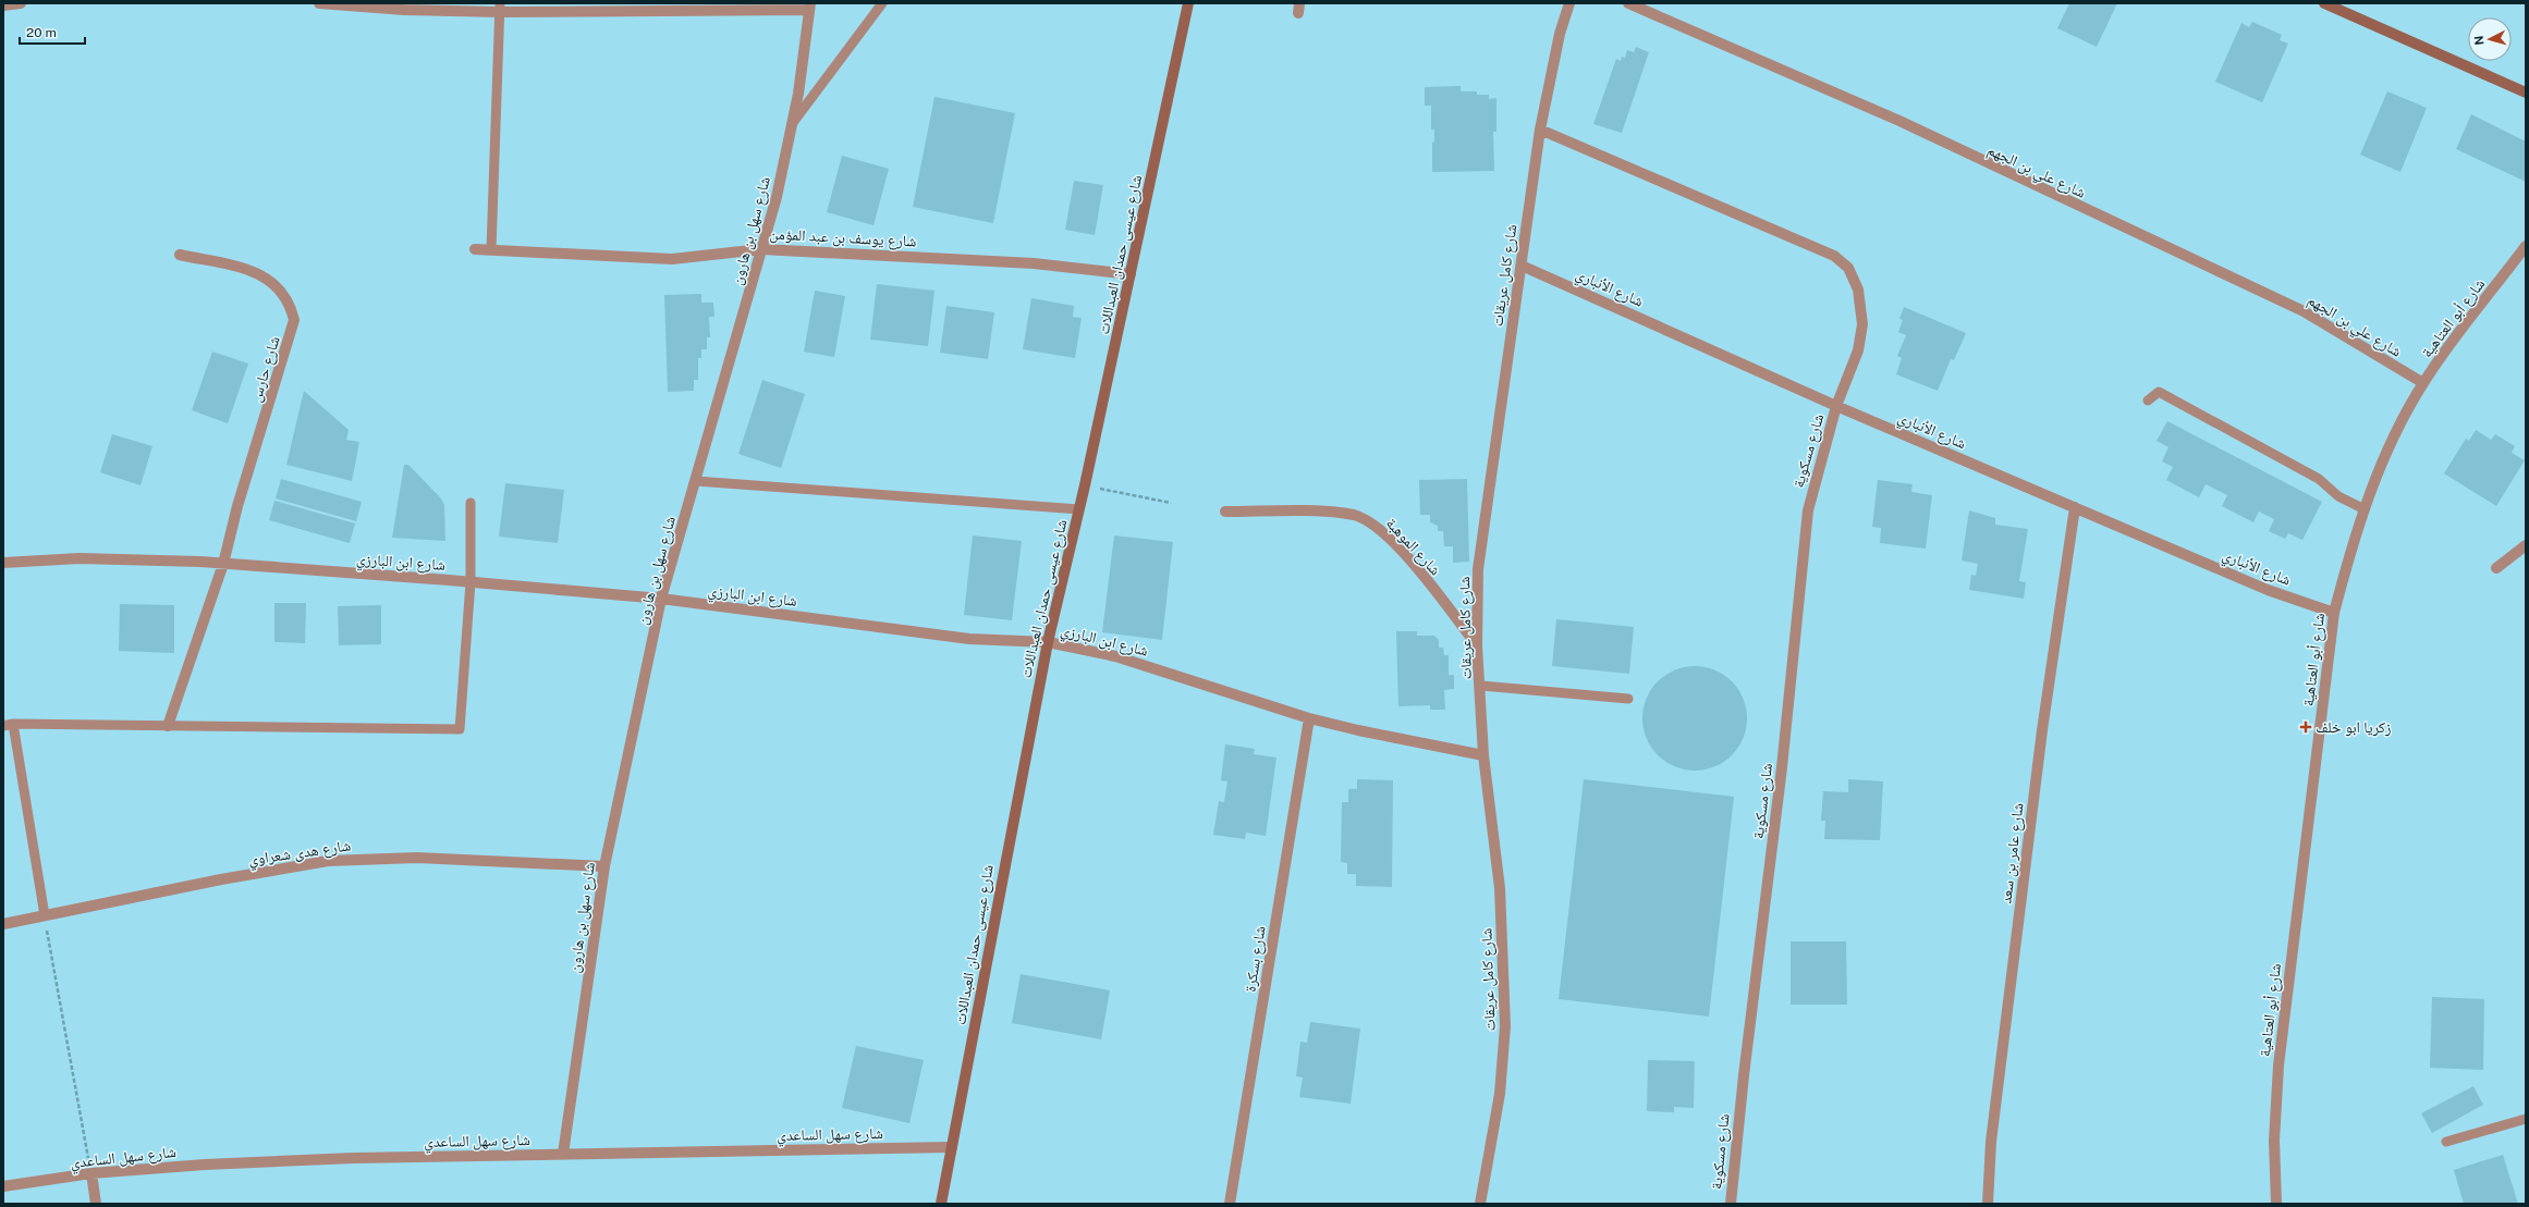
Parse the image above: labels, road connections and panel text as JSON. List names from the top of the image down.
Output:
{
  "streets": {
    "street": [
      "شارع علي بن الجهم",
      "شارع سهل بن هارون",
      "شارع يوسف بن عبد المؤمن",
      "شارع عيسى حمدان العبداللات",
      "شارع كامل عريقات",
      "شارع الأنباري",
      "شارع أبو العتاهية",
      "شارع حارس",
      "شارع مسكوية",
      "شارع الموهبة",
      "شارع ابن البارزي",
      "شارع هدى شعراوي",
      "شارع عامر بن سعد",
      "شارع بسكرة",
      "شارع سهل الساعدي"
    ]
  },
  "crossings": [
    ["شارع علي بن الجهم", "شارع أبو العتاهية"],
    ["شارع سهل بن هارون", "شارع يوسف بن عبد المؤمن"],
    ["شارع سهل بن هارون", "شارع ابن البارزي"],
    ["شارع سهل بن هارون", "شارع هدى شعراوي"],
    ["شارع سهل بن هارون", "شارع سهل الساعدي"],
    ["شارع يوسف بن عبد المؤمن", "شارع عيسى حمدان العبداللات"],
    ["شارع عيسى حمدان العبداللات", "شارع ابن البارزي"],
    ["شارع عيسى حمدان العبداللات", "شارع سهل الساعدي"],
    ["شارع كامل عريقات", "شارع الأنباري"],
    ["شارع كامل عريقات", "شارع مسكوية"],
    ["شارع كامل عريقات", "شارع الموهبة"],
    ["شارع كامل عريقات", "شارع ابن البارزي"],
    ["شارع الأنباري", "شارع أبو العتاهية"],
    ["شارع الأنباري", "شارع مسكوية"],
    ["شارع الأنباري", "شارع عامر بن سعد"],
    ["شارع حارس", "شارع ابن البارزي"],
    ["شارع ابن البارزي", "شارع بسكرة"]
  ],
  "places": {
    "health": ["زكريا ابو خلف"]
  },
  "scale_bar": "20 m",
  "north": "left"
}
